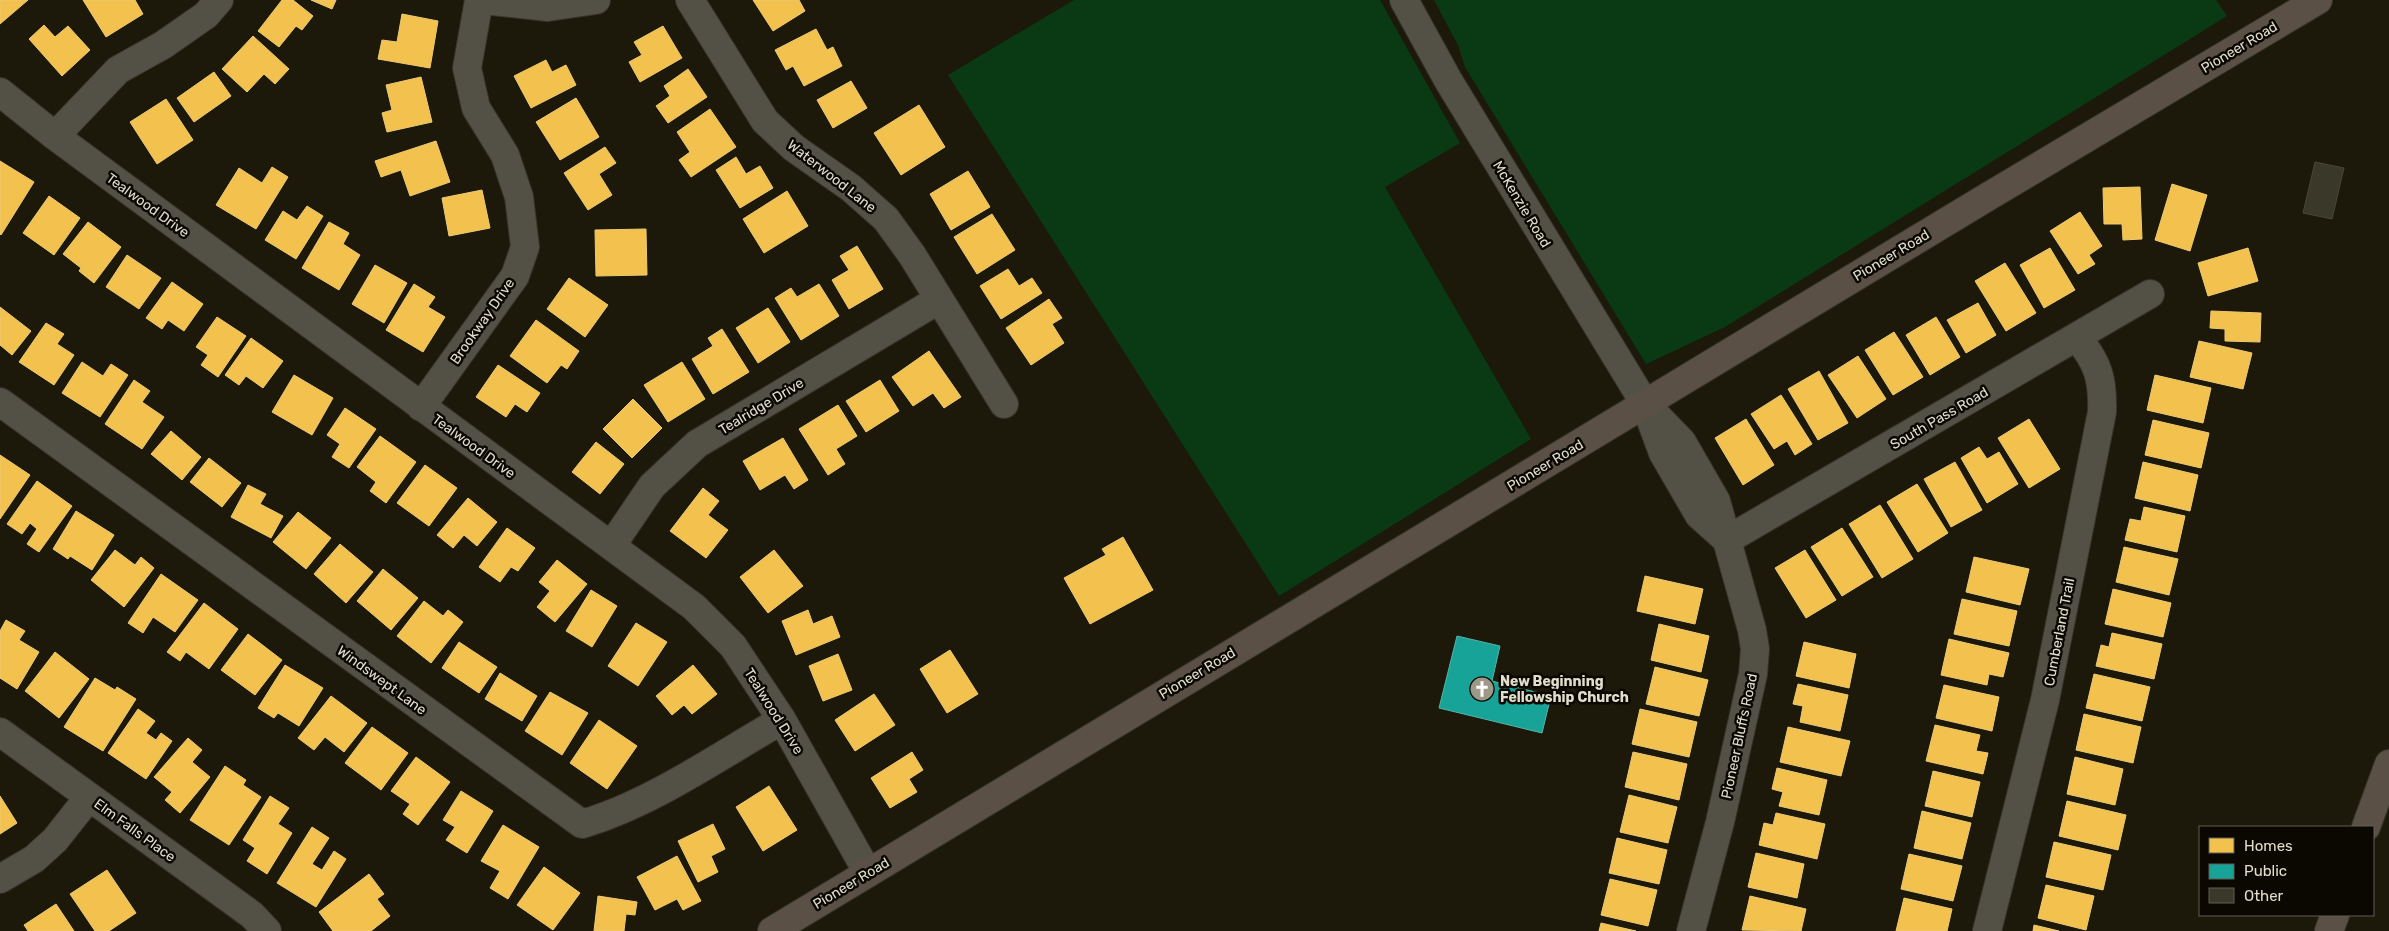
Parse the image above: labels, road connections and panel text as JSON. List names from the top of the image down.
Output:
{
  "streets": {
    "main road": ["Pioneer Road"],
    "street": [
      "Waterwood Lane",
      "McKenzie Road",
      "Tealwood Drive",
      "Brookway Drive",
      "Tealridge Drive",
      "South Pass Road",
      "Cumberland Trail",
      "Windswept Lane",
      "Pioneer Bluffs Road",
      "Elm Falls Place"
    ]
  },
  "crossings": [
    ["Pioneer Road", "McKenzie Road"],
    ["Pioneer Road", "Tealwood Drive"],
    ["Pioneer Road", "Pioneer Bluffs Road"],
    ["Waterwood Lane", "Tealridge Drive"],
    ["McKenzie Road", "Pioneer Bluffs Road"],
    ["Tealwood Drive", "Brookway Drive"],
    ["Tealwood Drive", "Tealridge Drive"],
    ["Tealwood Drive", "Windswept Lane"],
    ["South Pass Road", "Cumberland Trail"],
    ["South Pass Road", "Pioneer Bluffs Road"]
  ],
  "places": {
    "church": ["New Beginning Fellowship Church"]
  },
  "legend": ["Homes", "Public", "Other"]
}
